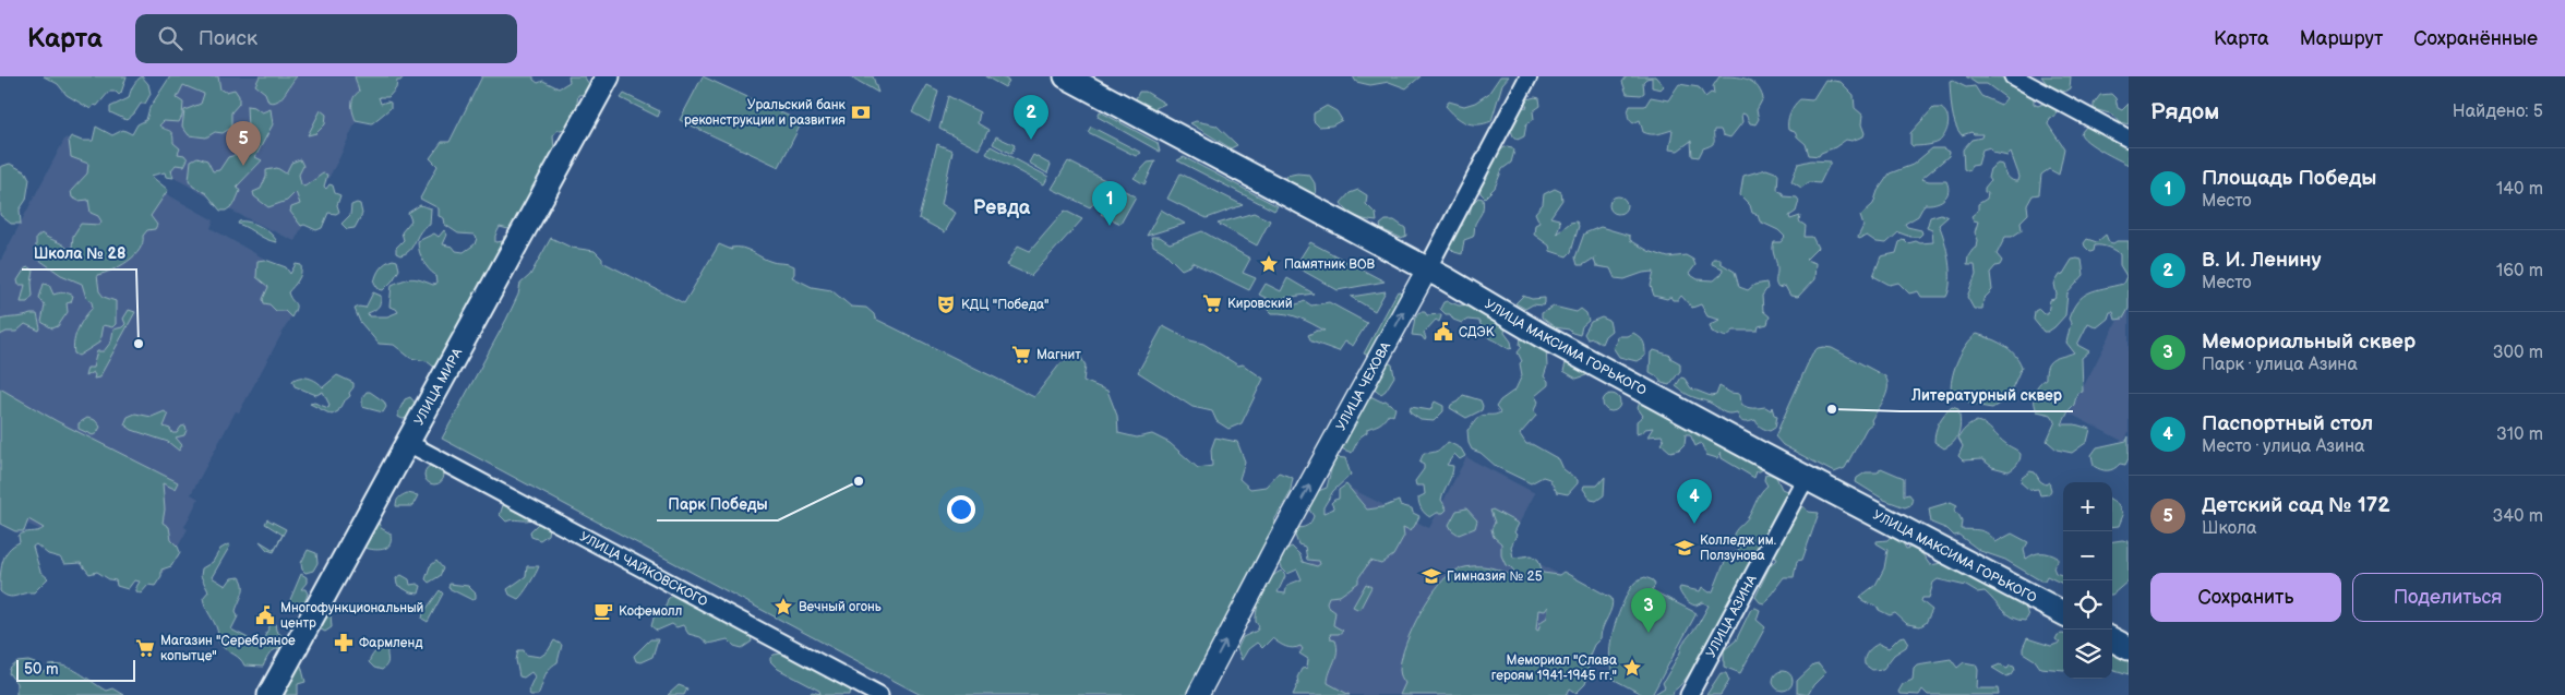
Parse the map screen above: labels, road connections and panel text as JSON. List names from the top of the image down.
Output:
{
  "streets": {
    "main road": ["УЛИЦА МАКСИМА ГОРЬКОГО", "УЛИЦА МИРА"],
    "street": ["УЛИЦА ЧЕХОВА", "УЛИЦА ЧАЙКОВСКОГО", "УЛИЦА АЗИНА"]
  },
  "crossings": [
    ["УЛИЦА МАКСИМА ГОРЬКОГО", "УЛИЦА ЧЕХОВА"],
    ["УЛИЦА МАКСИМА ГОРЬКОГО", "УЛИЦА АЗИНА"],
    ["УЛИЦА МИРА", "УЛИЦА ЧАЙКОВСКОГО"]
  ],
  "one_way": ["УЛИЦА ЧЕХОВА"],
  "districts": ["Ревда"],
  "places": {
    "bank": ["Уральский банк реконструкции и развития"],
    "place": ["Памятник ВОВ", "Вечный огонь", "Мемориал \"Слава героям 1941-1945 гг.\""],
    "supermarket": ["Кировский", "Магнит", "Магазин \"Серебряное копытце\""],
    "theatre": ["КДЦ \"Победа\""],
    "public building": ["СДЭК", "Многофункциональный центр"],
    "other": ["Школа № 28", "Литературный сквер", "Парк Победы"],
    "school or university": ["Колледж им. Ползунова", "Гимназия № 25"],
    "cafe": ["Кофемолл"],
    "pharmacy": ["Фармленд"]
  },
  "scale_bar": "50 m",
  "page": {
    "header": "Карта",
    "search": "Поиск",
    "nav": ["Карта", "Маршрут", "Сохранённые"],
    "heading": ["Рядом", "Найдено: 5"],
    "pins": [
      "2",
      "5",
      "1",
      "4",
      "3"
    ],
    "list": [
      {
        "mark": "1",
        "name": "Площадь Победы",
        "note": "Место",
        "value": "140 m"
      },
      {
        "mark": "2",
        "name": "В. И. Ленину",
        "note": "Место",
        "value": "160 m"
      },
      {
        "mark": "3",
        "name": "Мемориальный сквер",
        "note": "Парк · улица Азина",
        "value": "300 m"
      },
      {
        "mark": "4",
        "name": "Паспортный стол",
        "note": "Место · улица Азина",
        "value": "310 m"
      },
      {
        "mark": "5",
        "name": "Детский сад № 172",
        "note": "Школа",
        "value": "340 m"
      }
    ],
    "map_buttons": ["+", "−"],
    "buttons": ["Сохранить", "Поделиться"],
    "scale": "50 m"
  }
}
